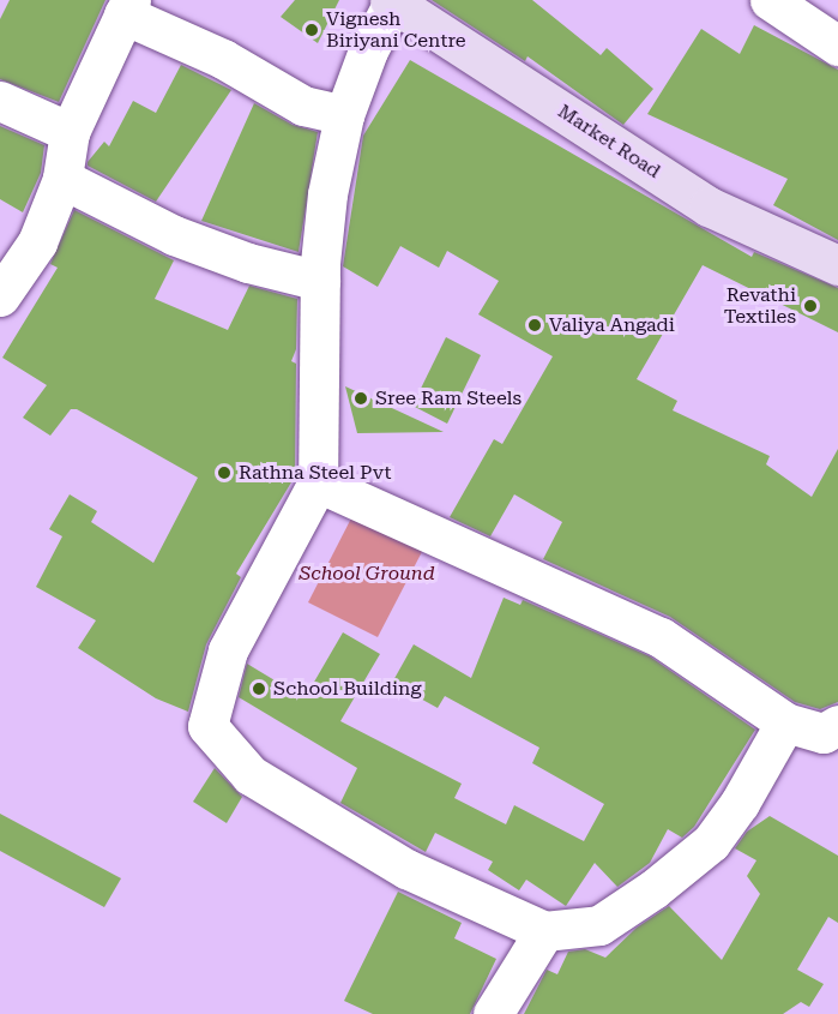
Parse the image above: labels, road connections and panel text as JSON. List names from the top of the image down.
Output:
{
  "streets": {
    "main road": ["Market Road"]
  },
  "parks": ["School Ground"],
  "places": [
    "Vignesh Biriyani Centre",
    "Revathi Textiles",
    "Valiya Angadi",
    "Sree Ram Steels",
    "Rathna Steel Pvt",
    "School Building"
  ]
}
